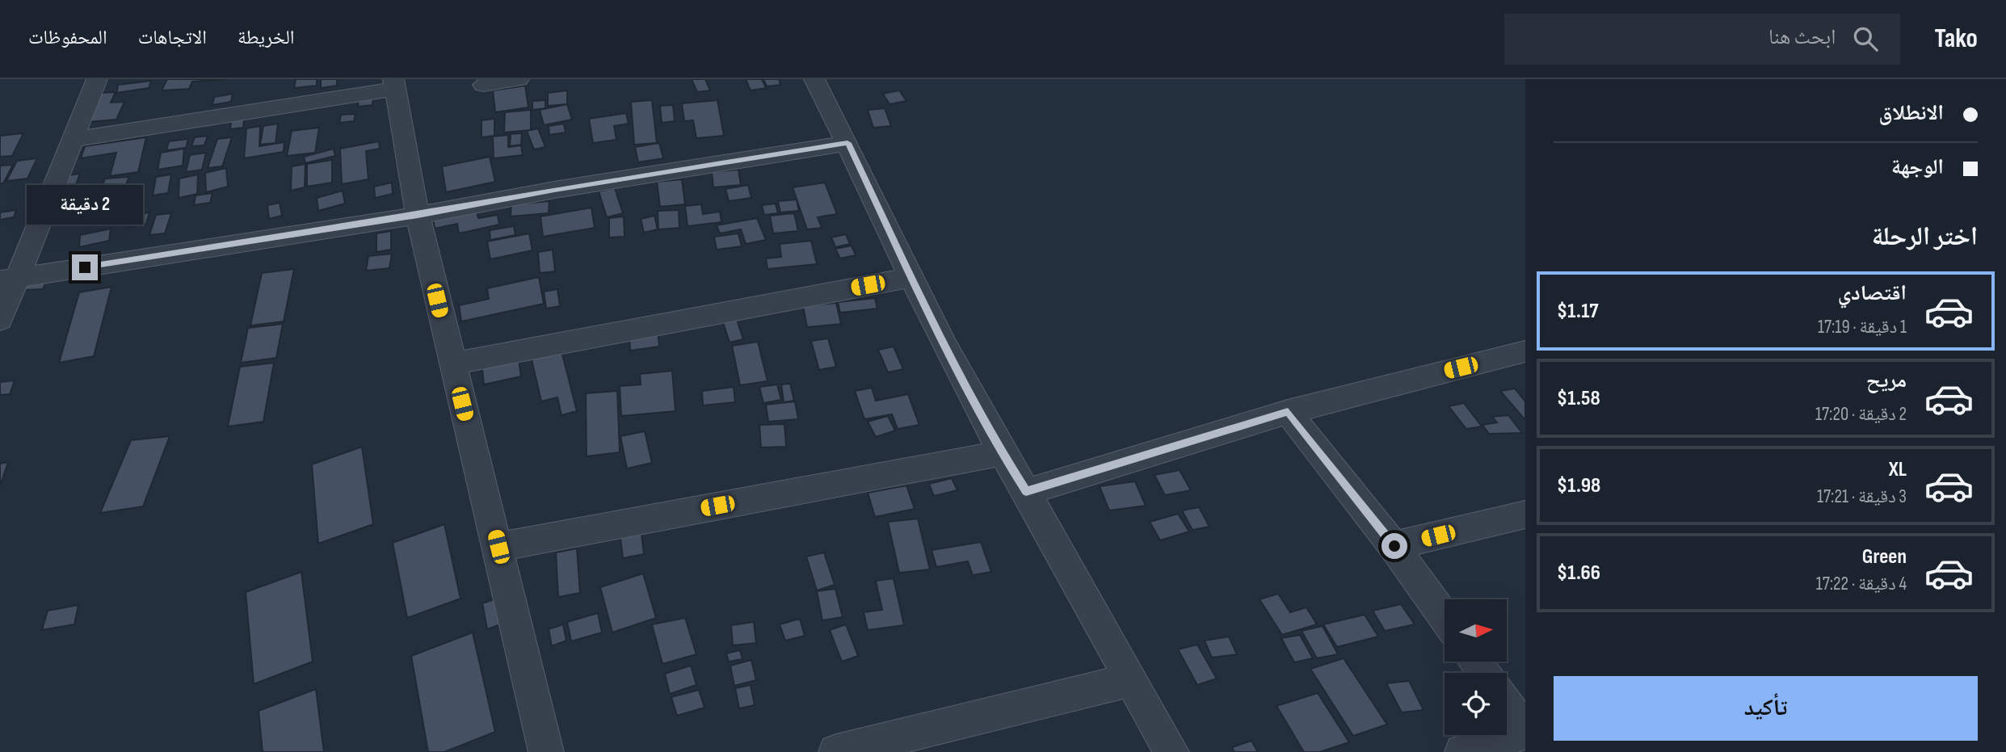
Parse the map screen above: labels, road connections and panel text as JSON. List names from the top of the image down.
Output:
{
  "north": "right",
  "page": {
    "header": "Tako",
    "search": "ابحث هنا",
    "nav": ["الخريطة", "الاتجاهات", "المحفوظات"],
    "banner": ["الانطلاق", "الوجهة"],
    "bubble": "2 دقيقة",
    "heading": "اختر الرحلة",
    "list": [
      {
        "name": "اقتصادي",
        "note": "1 دقيقة · 17:19",
        "value": "$1.17"
      },
      {
        "name": "مريح",
        "note": "2 دقيقة · 17:20",
        "value": "$1.58"
      },
      {
        "name": "XL",
        "note": "3 دقيقة · 17:21",
        "value": "$1.98"
      },
      {
        "name": "Green",
        "note": "4 دقيقة · 17:22",
        "value": "$1.66"
      }
    ],
    "buttons": "تأكيد"
  }
}
